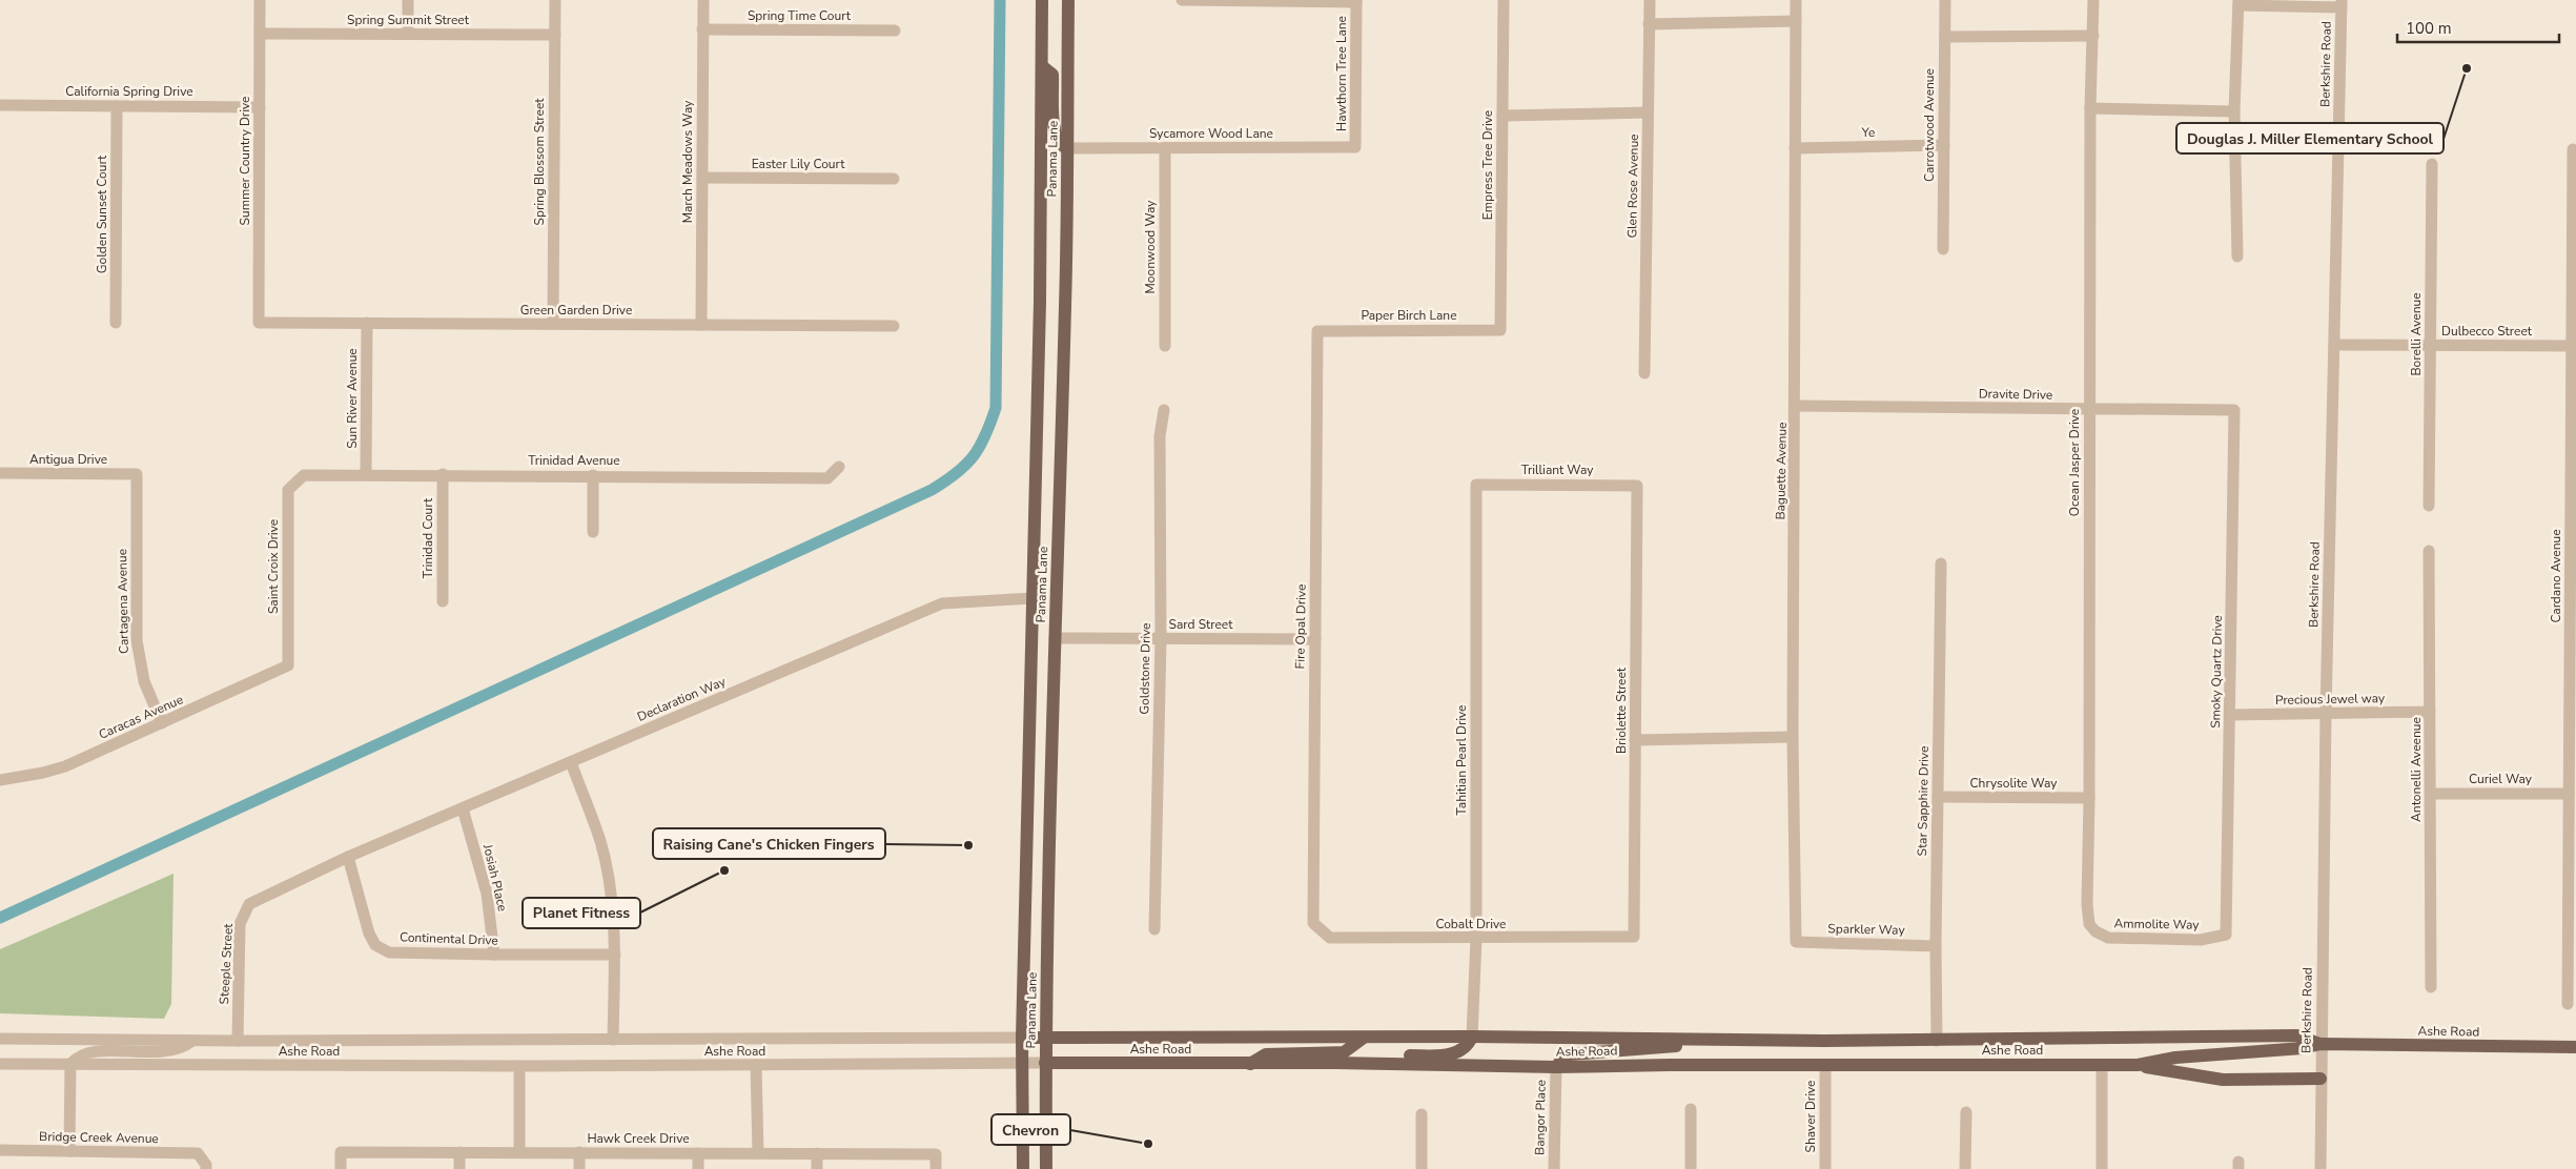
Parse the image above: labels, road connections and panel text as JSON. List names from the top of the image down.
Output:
{
  "streets": {
    "main road": ["Panama Lane", "Ashe Road"],
    "street": [
      "Spring Time Court",
      "Spring Summit Street",
      "Berkshire Road",
      "Hawthorn Tree Lane",
      "California Spring Drive",
      "Carrotwood Avenue",
      "Ye",
      "Sycamore Wood Lane",
      "Summer Country Drive",
      "Spring Blossom Street",
      "March Meadows Way",
      "Easter Lily Court",
      "Empress Tree Drive",
      "Glen Rose Avenue",
      "Golden Sunset Court",
      "Moonwood Way",
      "Green Garden Drive",
      "Paper Birch Lane",
      "Dulbecco Street",
      "Borelli Avenue",
      "Dravite Drive",
      "Sun River Avenue",
      "Antigua Drive",
      "Trinidad Avenue",
      "Ocean Jasper Drive",
      "Trilliant Way",
      "Baguette Avenue",
      "Trinidad Court",
      "Saint Croix Drive",
      "Cardano Avenue",
      "Cartagena Avenue",
      "Sard Street",
      "Fire Opal Drive",
      "Goldstone Drive",
      "Smoky Quartz Drive",
      "Declaration Way",
      "Precious Jewel way",
      "Briolette Street",
      "Caracas Avenue",
      "Tahitian Pearl Drive",
      "Antonelli Aveenue",
      "Curiel Way",
      "Chrysolite Way",
      "Star Sapphire Drive",
      "Josiah Place",
      "Cobalt Drive",
      "Ammolite Way",
      "Sparkler Way",
      "Continental Drive",
      "Steeple Street",
      "Shaver Drive",
      "Bangor Place",
      "Bridge Creek Avenue",
      "Hawk Creek Drive"
    ]
  },
  "crossings": [
    ["Spring Time Court", "March Meadows Way"],
    ["Spring Summit Street", "Summer Country Drive"],
    ["Spring Summit Street", "Spring Blossom Street"],
    ["Berkshire Road", "Dulbecco Street"],
    ["Berkshire Road", "Precious Jewel way"],
    ["Berkshire Road", "Ashe Road"],
    ["Hawthorn Tree Lane", "Sycamore Wood Lane"],
    ["California Spring Drive", "Summer Country Drive"],
    ["California Spring Drive", "Golden Sunset Court"],
    ["Carrotwood Avenue", "Ye"],
    ["Ye", "Baguette Avenue"],
    ["Sycamore Wood Lane", "Panama Lane"],
    ["Sycamore Wood Lane", "Moonwood Way"],
    ["Panama Lane", "Sard Street"],
    ["Panama Lane", "Declaration Way"],
    ["Panama Lane", "Ashe Road"],
    ["Summer Country Drive", "Green Garden Drive"],
    ["Spring Blossom Street", "Green Garden Drive"],
    ["March Meadows Way", "Easter Lily Court"],
    ["March Meadows Way", "Green Garden Drive"],
    ["Empress Tree Drive", "Paper Birch Lane"],
    ["Green Garden Drive", "Sun River Avenue"],
    ["Paper Birch Lane", "Fire Opal Drive"],
    ["Dulbecco Street", "Borelli Avenue"],
    ["Dulbecco Street", "Cardano Avenue"],
    ["Dravite Drive", "Ocean Jasper Drive"],
    ["Dravite Drive", "Baguette Avenue"],
    ["Dravite Drive", "Smoky Quartz Drive"],
    ["Sun River Avenue", "Trinidad Avenue"],
    ["Antigua Drive", "Cartagena Avenue"],
    ["Trinidad Avenue", "Trinidad Court"],
    ["Trinidad Avenue", "Saint Croix Drive"],
    ["Ocean Jasper Drive", "Chrysolite Way"],
    ["Ocean Jasper Drive", "Ammolite Way"],
    ["Trilliant Way", "Briolette Street"],
    ["Trilliant Way", "Tahitian Pearl Drive"],
    ["Baguette Avenue", "Sparkler Way"],
    ["Saint Croix Drive", "Caracas Avenue"],
    ["Cardano Avenue", "Curiel Way"],
    ["Cartagena Avenue", "Caracas Avenue"],
    ["Sard Street", "Fire Opal Drive"],
    ["Sard Street", "Goldstone Drive"],
    ["Fire Opal Drive", "Cobalt Drive"],
    ["Smoky Quartz Drive", "Precious Jewel way"],
    ["Smoky Quartz Drive", "Ammolite Way"],
    ["Declaration Way", "Josiah Place"],
    ["Declaration Way", "Continental Drive"],
    ["Declaration Way", "Steeple Street"],
    ["Precious Jewel way", "Antonelli Aveenue"],
    ["Briolette Street", "Cobalt Drive"],
    ["Tahitian Pearl Drive", "Cobalt Drive"],
    ["Tahitian Pearl Drive", "Ashe Road"],
    ["Antonelli Aveenue", "Curiel Way"],
    ["Chrysolite Way", "Star Sapphire Drive"],
    ["Star Sapphire Drive", "Sparkler Way"],
    ["Star Sapphire Drive", "Ashe Road"],
    ["Josiah Place", "Continental Drive"],
    ["Continental Drive", "Steeple Street"],
    ["Steeple Street", "Ashe Road"],
    ["Ashe Road", "Shaver Drive"],
    ["Ashe Road", "Bangor Place"]
  ],
  "places": [
    "Douglas J. Miller Elementary School",
    "Raising Cane's Chicken Fingers",
    "Planet Fitness",
    "Chevron"
  ],
  "scale_bar": "100 m"
}
